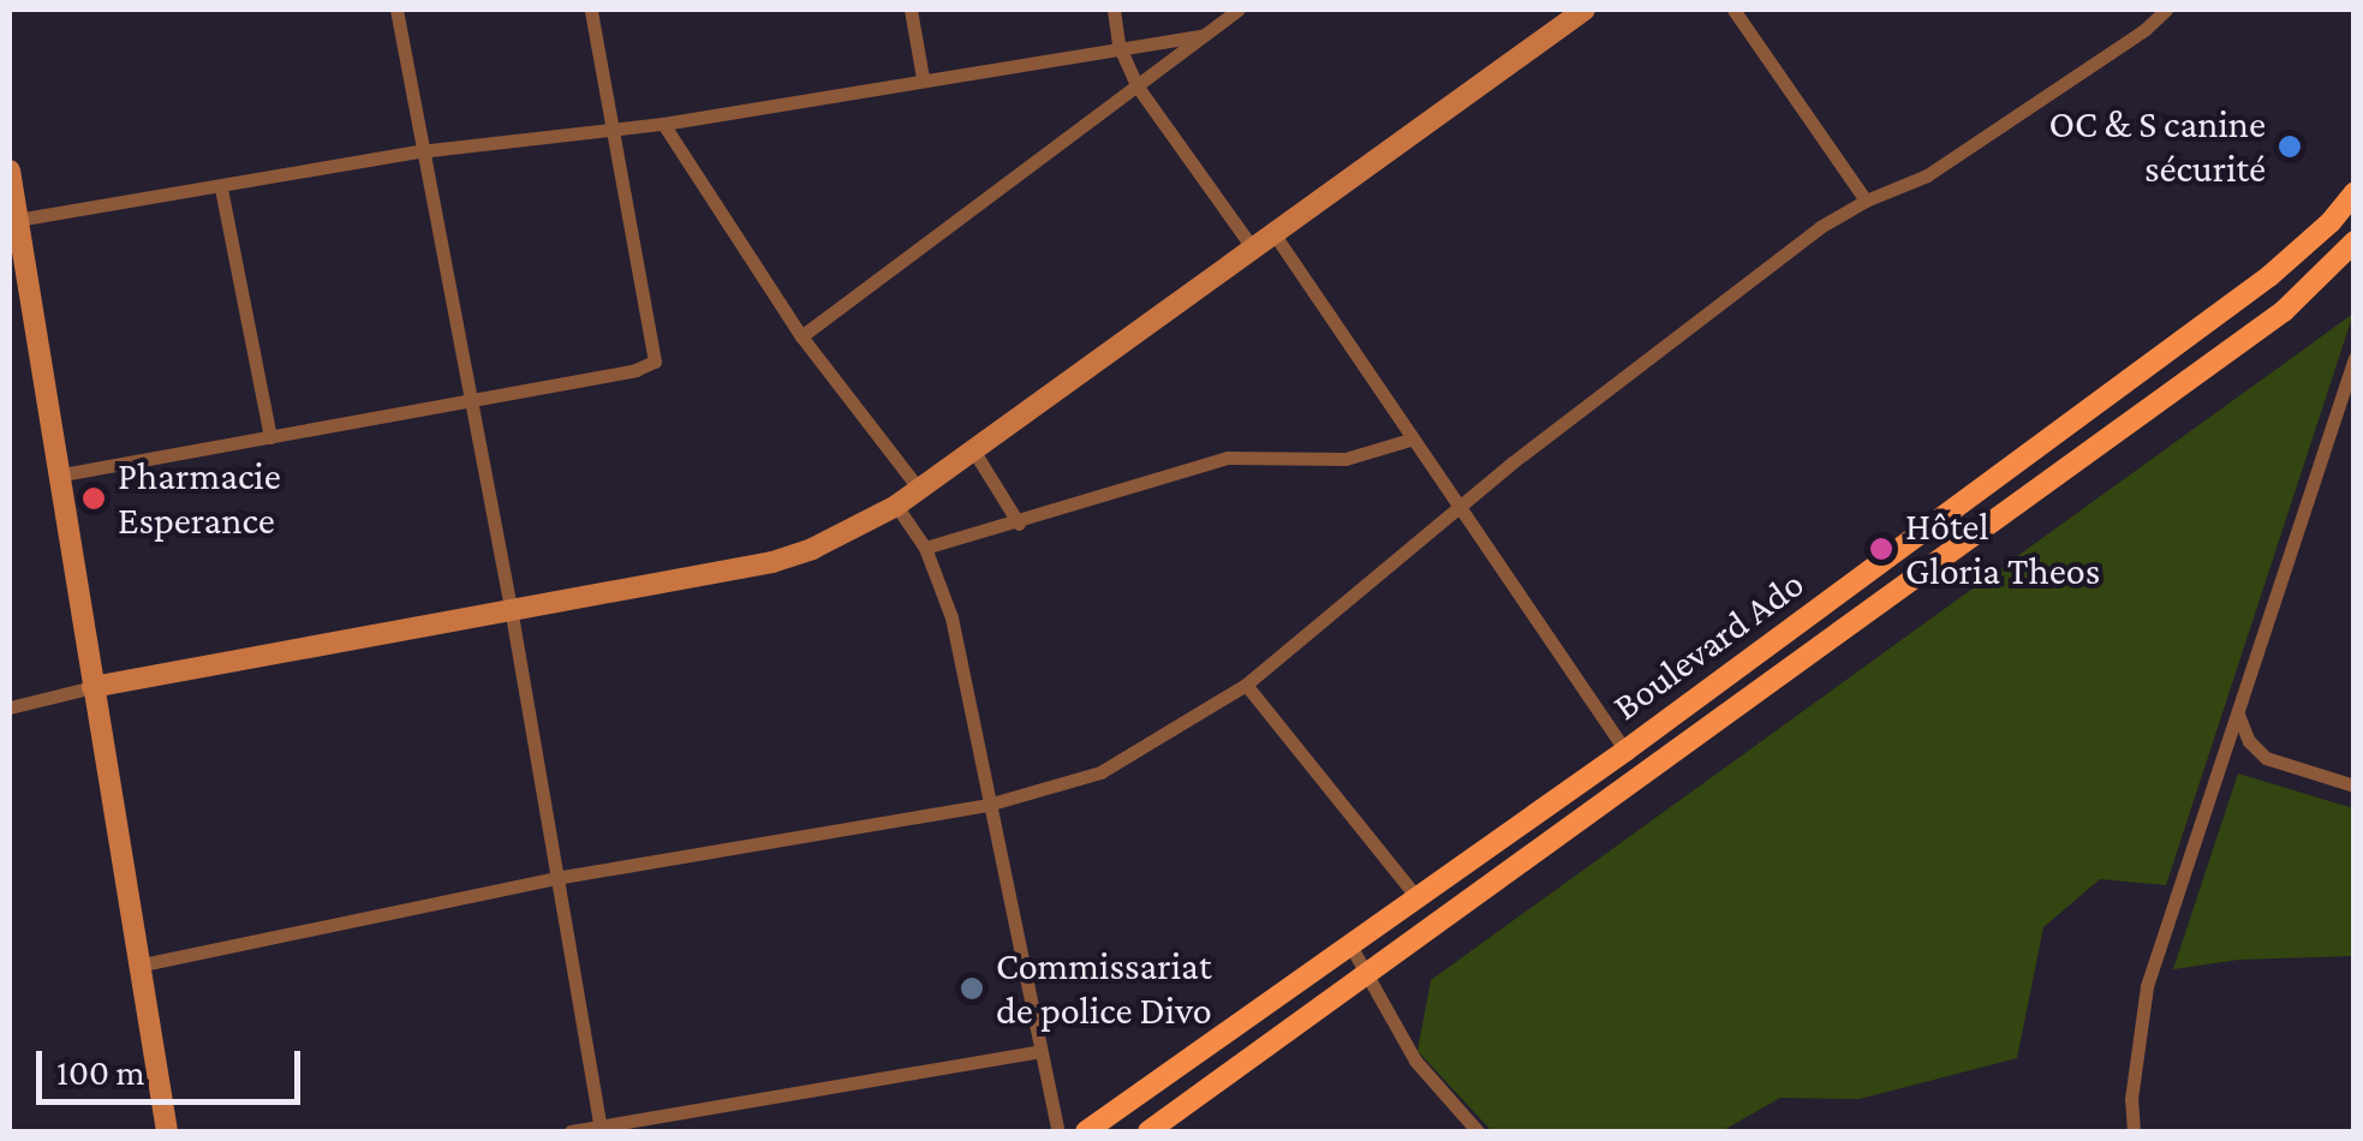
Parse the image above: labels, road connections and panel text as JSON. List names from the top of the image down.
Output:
{
  "streets": {
    "main road": ["Boulevard Ado"]
  },
  "places": [
    "OC & S canine sécurité",
    "Pharmacie Esperance",
    "Hôtel Gloria Theos",
    "Commissariat de police Divo"
  ],
  "scale_bar": "100 m"
}
